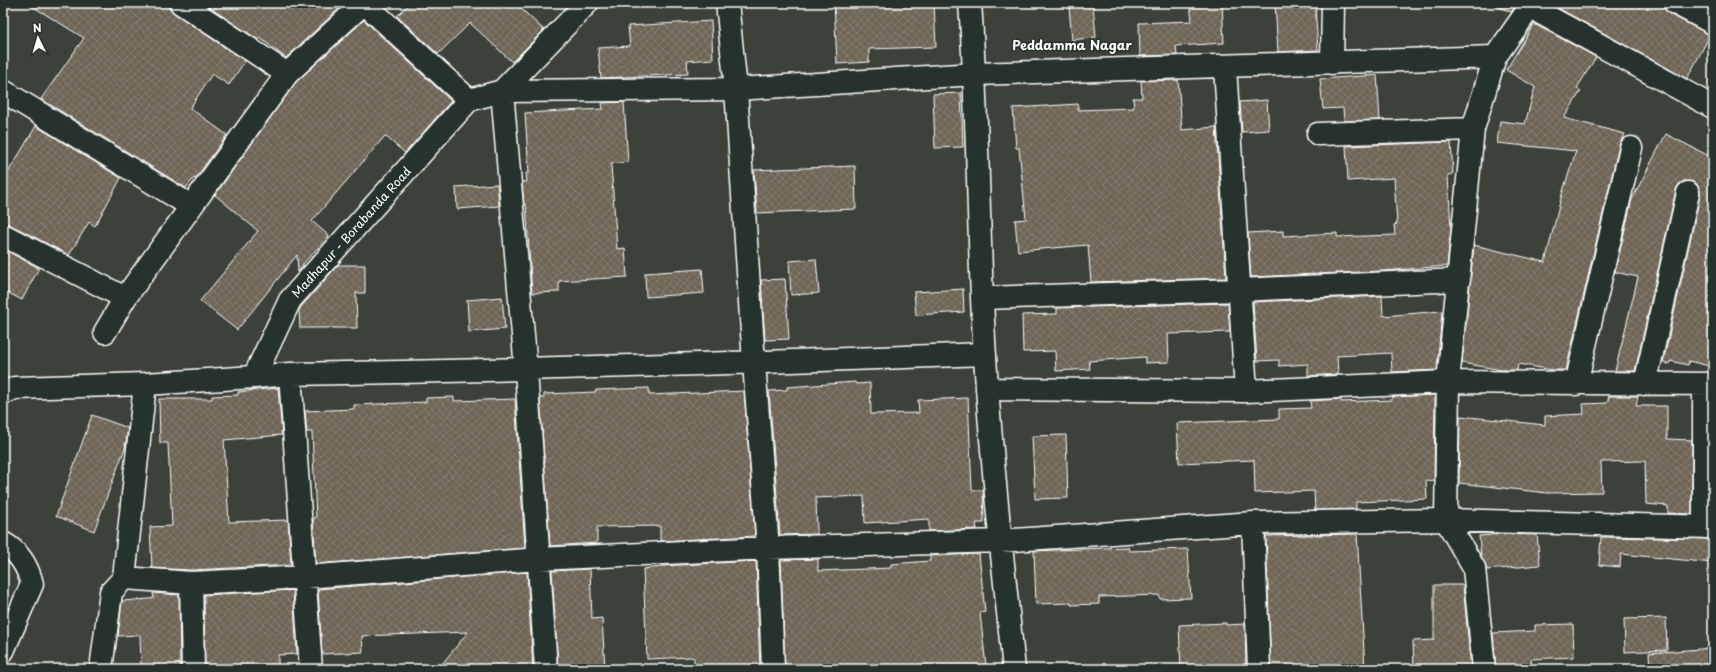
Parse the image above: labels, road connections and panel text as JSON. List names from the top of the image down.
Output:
{
  "streets": {
    "street": ["Madhapur - Borabanda Road"]
  },
  "districts": ["Peddamma Nagar"],
  "north": "top"
}
